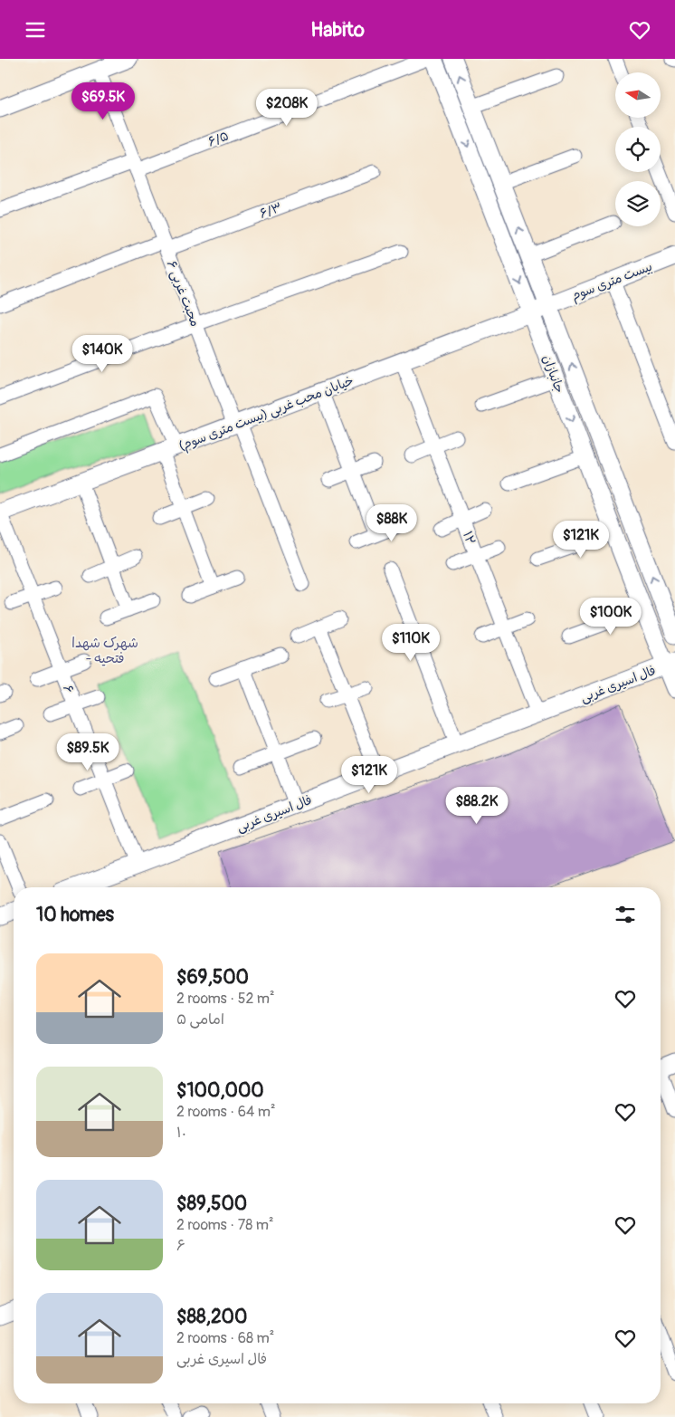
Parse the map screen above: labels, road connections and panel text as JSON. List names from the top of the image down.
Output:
{
  "streets": {
    "street": [
      "۶/۵",
      "۶/۳",
      "بیست متری سوم",
      "محبت غربی ۶",
      "جانبازان",
      "خیابان محب غربی (بیست متری سوم)",
      "۱۲",
      "فال اسیری غربی",
      "۶"
    ]
  },
  "crossings": [
    ["۶/۵", "محبت غربی ۶"],
    ["۶/۳", "محبت غربی ۶"],
    ["بیست متری سوم", "جانبازان"],
    ["بیست متری سوم", "خیابان محب غربی (بیست متری سوم)"],
    ["محبت غربی ۶", "خیابان محب غربی (بیست متری سوم)"],
    ["جانبازان", "خیابان محب غربی (بیست متری سوم)"],
    ["جانبازان", "فال اسیری غربی"],
    ["خیابان محب غربی (بیست متری سوم)", "۱۲"],
    ["خیابان محب غربی (بیست متری سوم)", "۶"],
    ["۱۲", "فال اسیری غربی"],
    ["فال اسیری غربی", "۶"]
  ],
  "districts": ["شهرک شهدا - فتحیه"],
  "north": "left",
  "page": {
    "header": "Habito",
    "price": [
      "$69.5K",
      "$208K",
      "$140K",
      "$88K",
      "$121K",
      "$100K",
      "$110K",
      "$89.5K",
      "$121K",
      "$88.2K"
    ],
    "heading": "10 homes",
    "list": [
      {
        "name": "$69,500",
        "note": "2 rooms · 52 m² · امامی ۵"
      },
      {
        "name": "$100,000",
        "note": "2 rooms · 64 m² · ۱۰"
      },
      {
        "name": "$89,500",
        "note": "2 rooms · 78 m² · ۶"
      },
      {
        "name": "$88,200",
        "note": "2 rooms · 68 m² · فال اسیری غربی"
      }
    ]
  }
}
